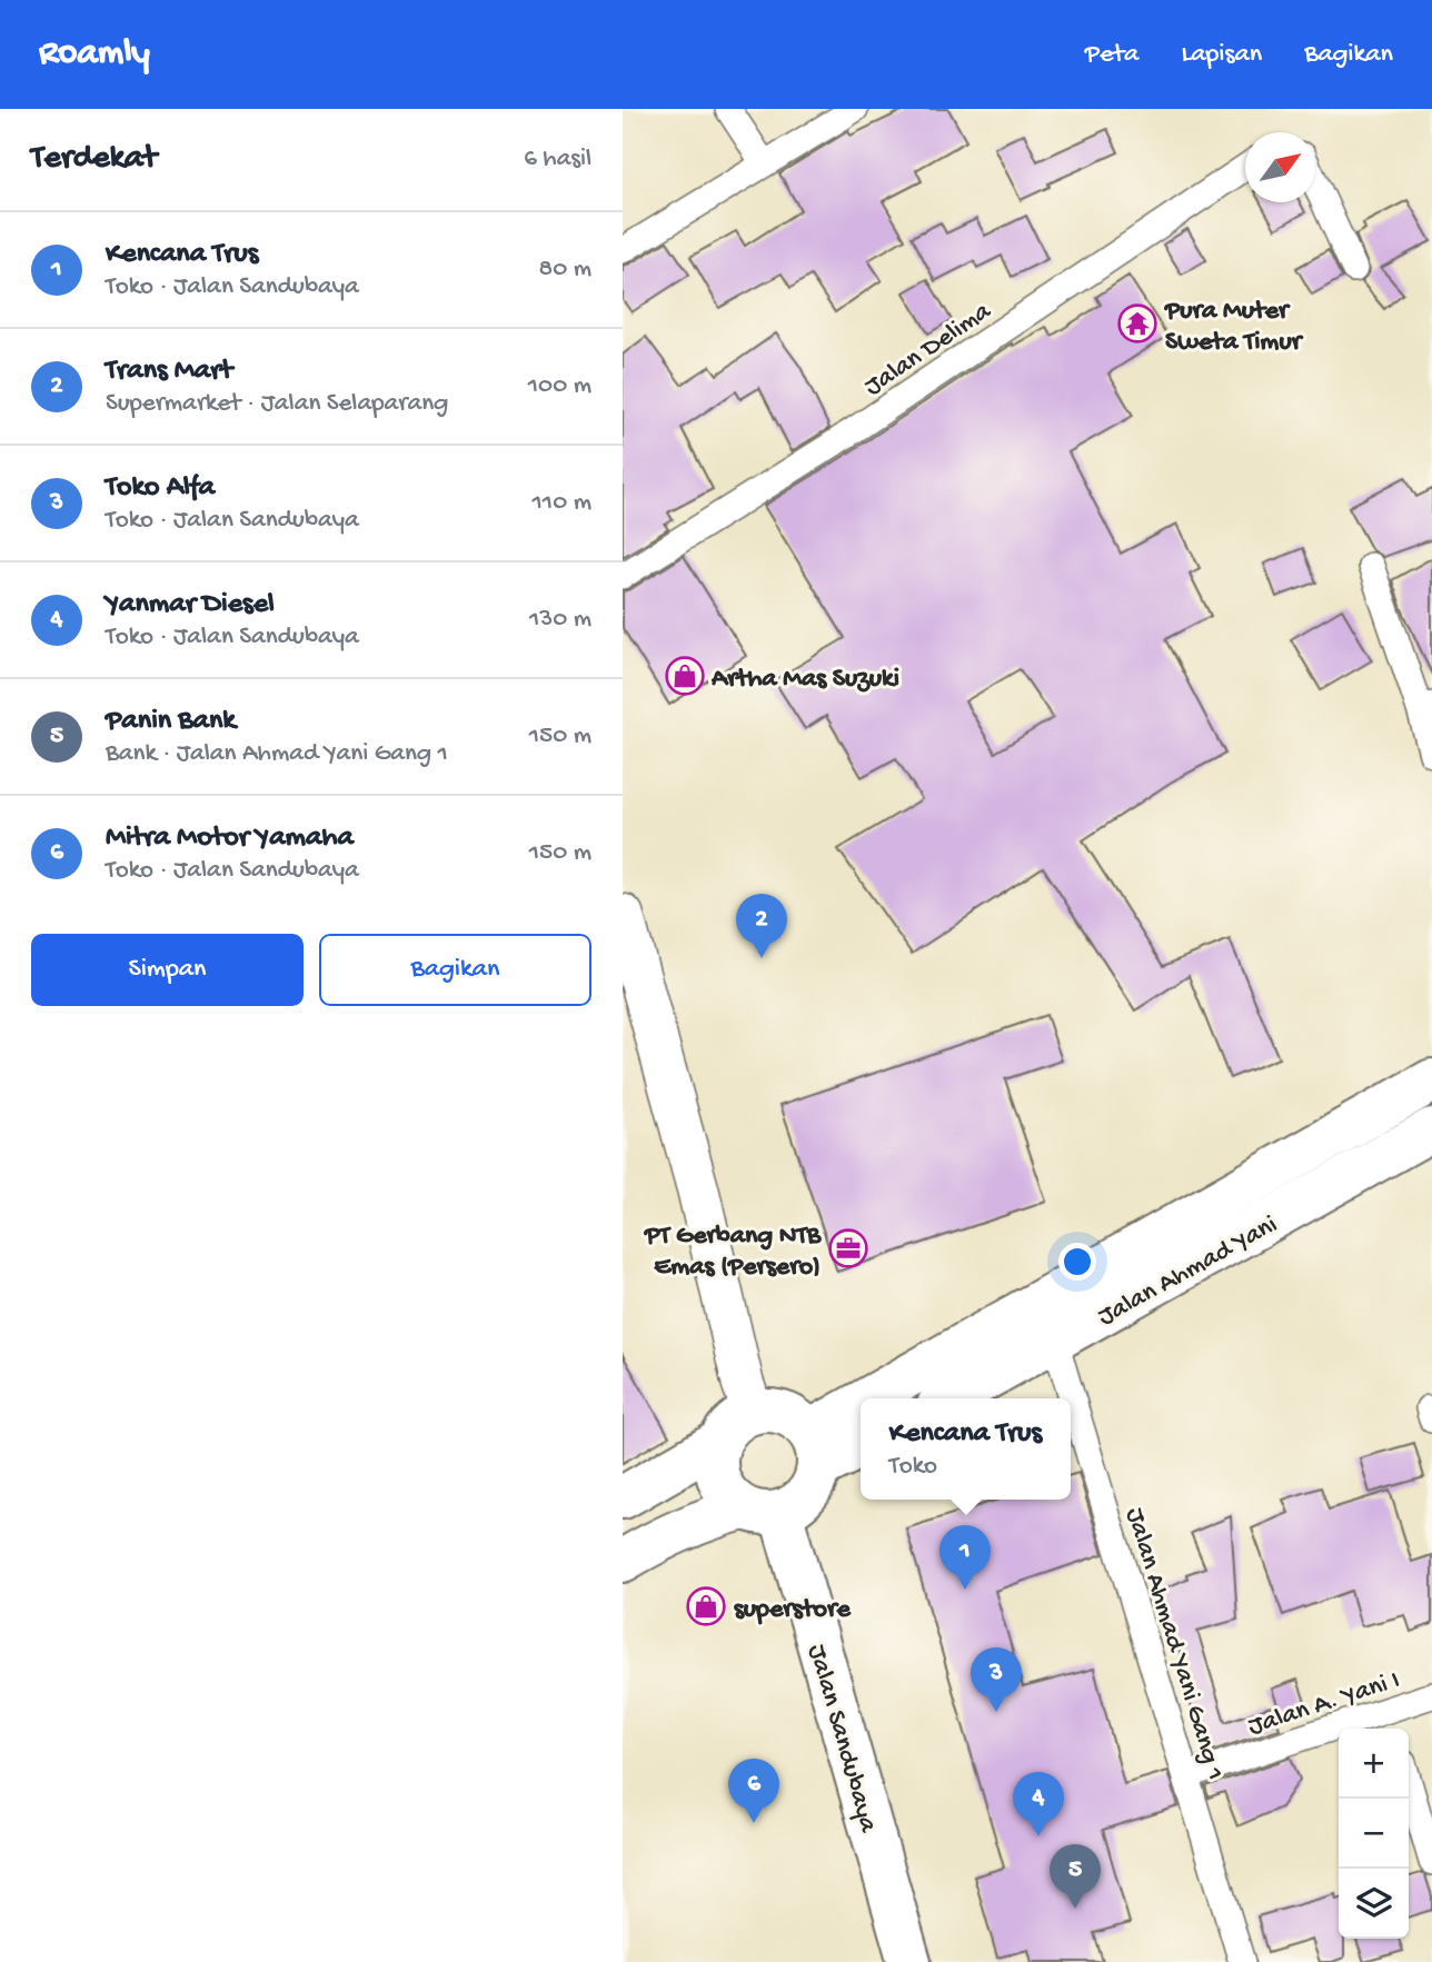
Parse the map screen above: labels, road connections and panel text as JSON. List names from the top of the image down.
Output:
{
  "streets": {
    "highway": ["Jalan Ahmad Yani", "Jalan Sandubaya"],
    "street": ["Jalan Delima", "Jalan Ahmad Yani Gang 1", "Jalan A. Yani I"]
  },
  "crossings": [
    ["Jalan Ahmad Yani", "Jalan Ahmad Yani Gang 1"],
    ["Jalan Ahmad Yani Gang 1", "Jalan A. Yani I"]
  ],
  "places": {
    "temple": ["Pura Muter Sweta Timur"],
    "shop": ["Artha Mas Suzuki", "superstore"],
    "office": ["PT Gerbang NTB Emas (Persero)"]
  },
  "north": "top right",
  "page": {
    "header": "Roamly",
    "nav": ["Peta", "Lapisan", "Bagikan"],
    "heading": ["Terdekat", "6 hasil"],
    "list": [
      {
        "mark": "1",
        "name": "Kencana Trus",
        "note": "Toko · Jalan Sandubaya",
        "value": "80 m"
      },
      {
        "mark": "2",
        "name": "Trans Mart",
        "note": "Supermarket · Jalan Selaparang",
        "value": "100 m"
      },
      {
        "mark": "3",
        "name": "Toko Alfa",
        "note": "Toko · Jalan Sandubaya",
        "value": "110 m"
      },
      {
        "mark": "4",
        "name": "Yanmar Diesel",
        "note": "Toko · Jalan Sandubaya",
        "value": "130 m"
      },
      {
        "mark": "5",
        "name": "Panin Bank",
        "note": "Bank · Jalan Ahmad Yani Gang 1",
        "value": "150 m"
      },
      {
        "mark": "6",
        "name": "Mitra Motor Yamaha",
        "note": "Toko · Jalan Sandubaya",
        "value": "150 m"
      }
    ],
    "pins": [
      "2",
      "1",
      "3",
      "6",
      "4",
      "5"
    ],
    "buttons": ["Simpan", "Bagikan"],
    "popup": ["Kencana Trus", "Toko"],
    "map_buttons": ["+", "−"]
  }
}
